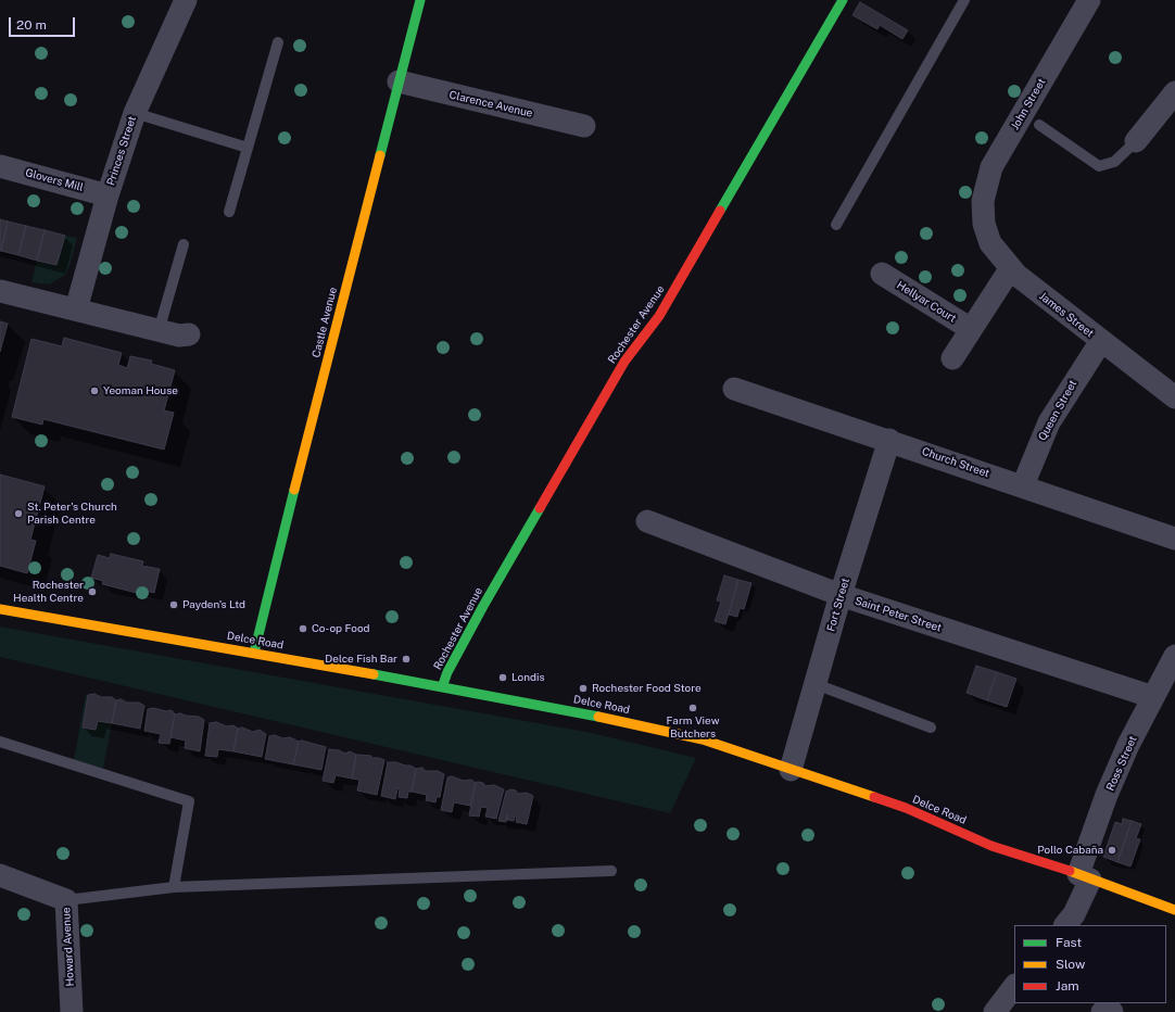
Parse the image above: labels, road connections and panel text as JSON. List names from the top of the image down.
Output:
{
  "streets": {
    "street": [
      "Clarence Avenue",
      "John Street",
      "Princes Street",
      "Glovers Mill",
      "Hellyar Court",
      "James Street",
      "Castle Avenue",
      "Rochester Avenue",
      "Queen Street",
      "Church Street",
      "Fort Street",
      "Saint Peter Street",
      "Delce Road",
      "Ross Street",
      "Howard Avenue"
    ]
  },
  "crossings": [
    ["Clarence Avenue", "Castle Avenue"],
    ["John Street", "James Street"],
    ["Princes Street", "Glovers Mill"],
    ["James Street", "Queen Street"],
    ["Castle Avenue", "Delce Road"],
    ["Rochester Avenue", "Delce Road"],
    ["Queen Street", "Church Street"],
    ["Church Street", "Fort Street"],
    ["Fort Street", "Saint Peter Street"],
    ["Fort Street", "Delce Road"],
    ["Saint Peter Street", "Ross Street"],
    ["Delce Road", "Ross Street"]
  ],
  "places": [
    "Yeoman House",
    "St. Peter's Church Parish Centre",
    "Rochester Health Centre",
    "Payden's Ltd",
    "Co-op Food",
    "Delce Fish Bar",
    "Londis",
    "Rochester Food Store",
    "Farm View Butchers",
    "Pollo Cabaña"
  ],
  "legend": ["Fast", "Slow", "Jam"],
  "scale_bar": "20 m"
}
